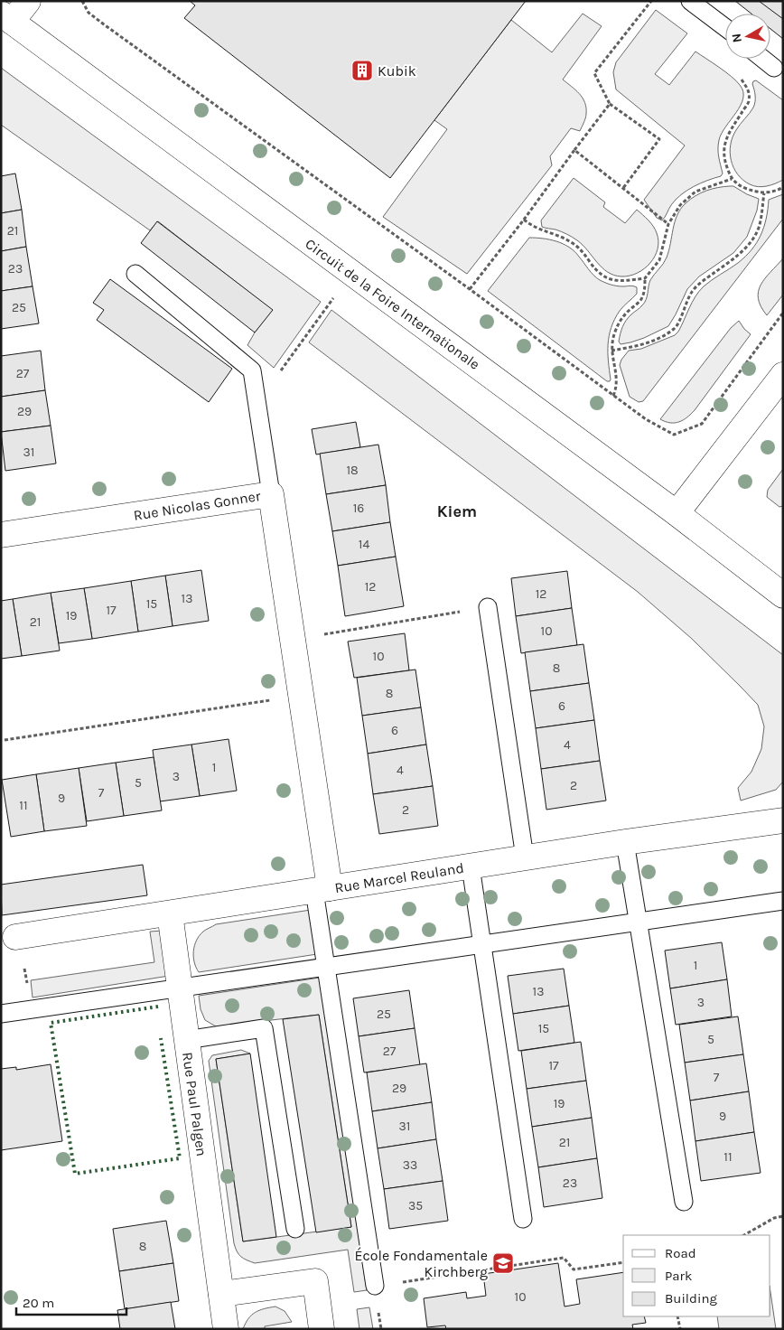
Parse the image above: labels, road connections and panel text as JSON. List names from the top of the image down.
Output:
{
  "streets": {
    "street": [
      "Circuit de la Foire Internationale",
      "Rue Nicolas Gonner",
      "Rue Marcel Reuland",
      "Rue Paul Palgen"
    ]
  },
  "crossings": [
    ["Rue Nicolas Gonner", "Rue Marcel Reuland"],
    ["Rue Marcel Reuland", "Rue Paul Palgen"]
  ],
  "districts": ["Kiem"],
  "places": {
    "building": ["Kubik"],
    "school or university": ["École Fondamentale Kirchberg"]
  },
  "house_numbers": [
    "21",
    "23",
    "25",
    "27",
    "29",
    "31",
    "18",
    "16",
    "14",
    "12",
    "12",
    "13",
    "15",
    "17",
    "19",
    "21",
    "10",
    "10",
    "8",
    "8",
    "6",
    "6",
    "4",
    "1",
    "4",
    "3",
    "5",
    "2",
    "7",
    "9",
    "11",
    "2",
    "1",
    "13",
    "3",
    "25",
    "15",
    "5",
    "27",
    "17",
    "7",
    "29",
    "19",
    "9",
    "31",
    "21",
    "11",
    "33",
    "23",
    "35",
    "8",
    "10"
  ],
  "legend": ["Road", "Park", "Building"],
  "scale_bar": "20 m",
  "north": "left"
}
